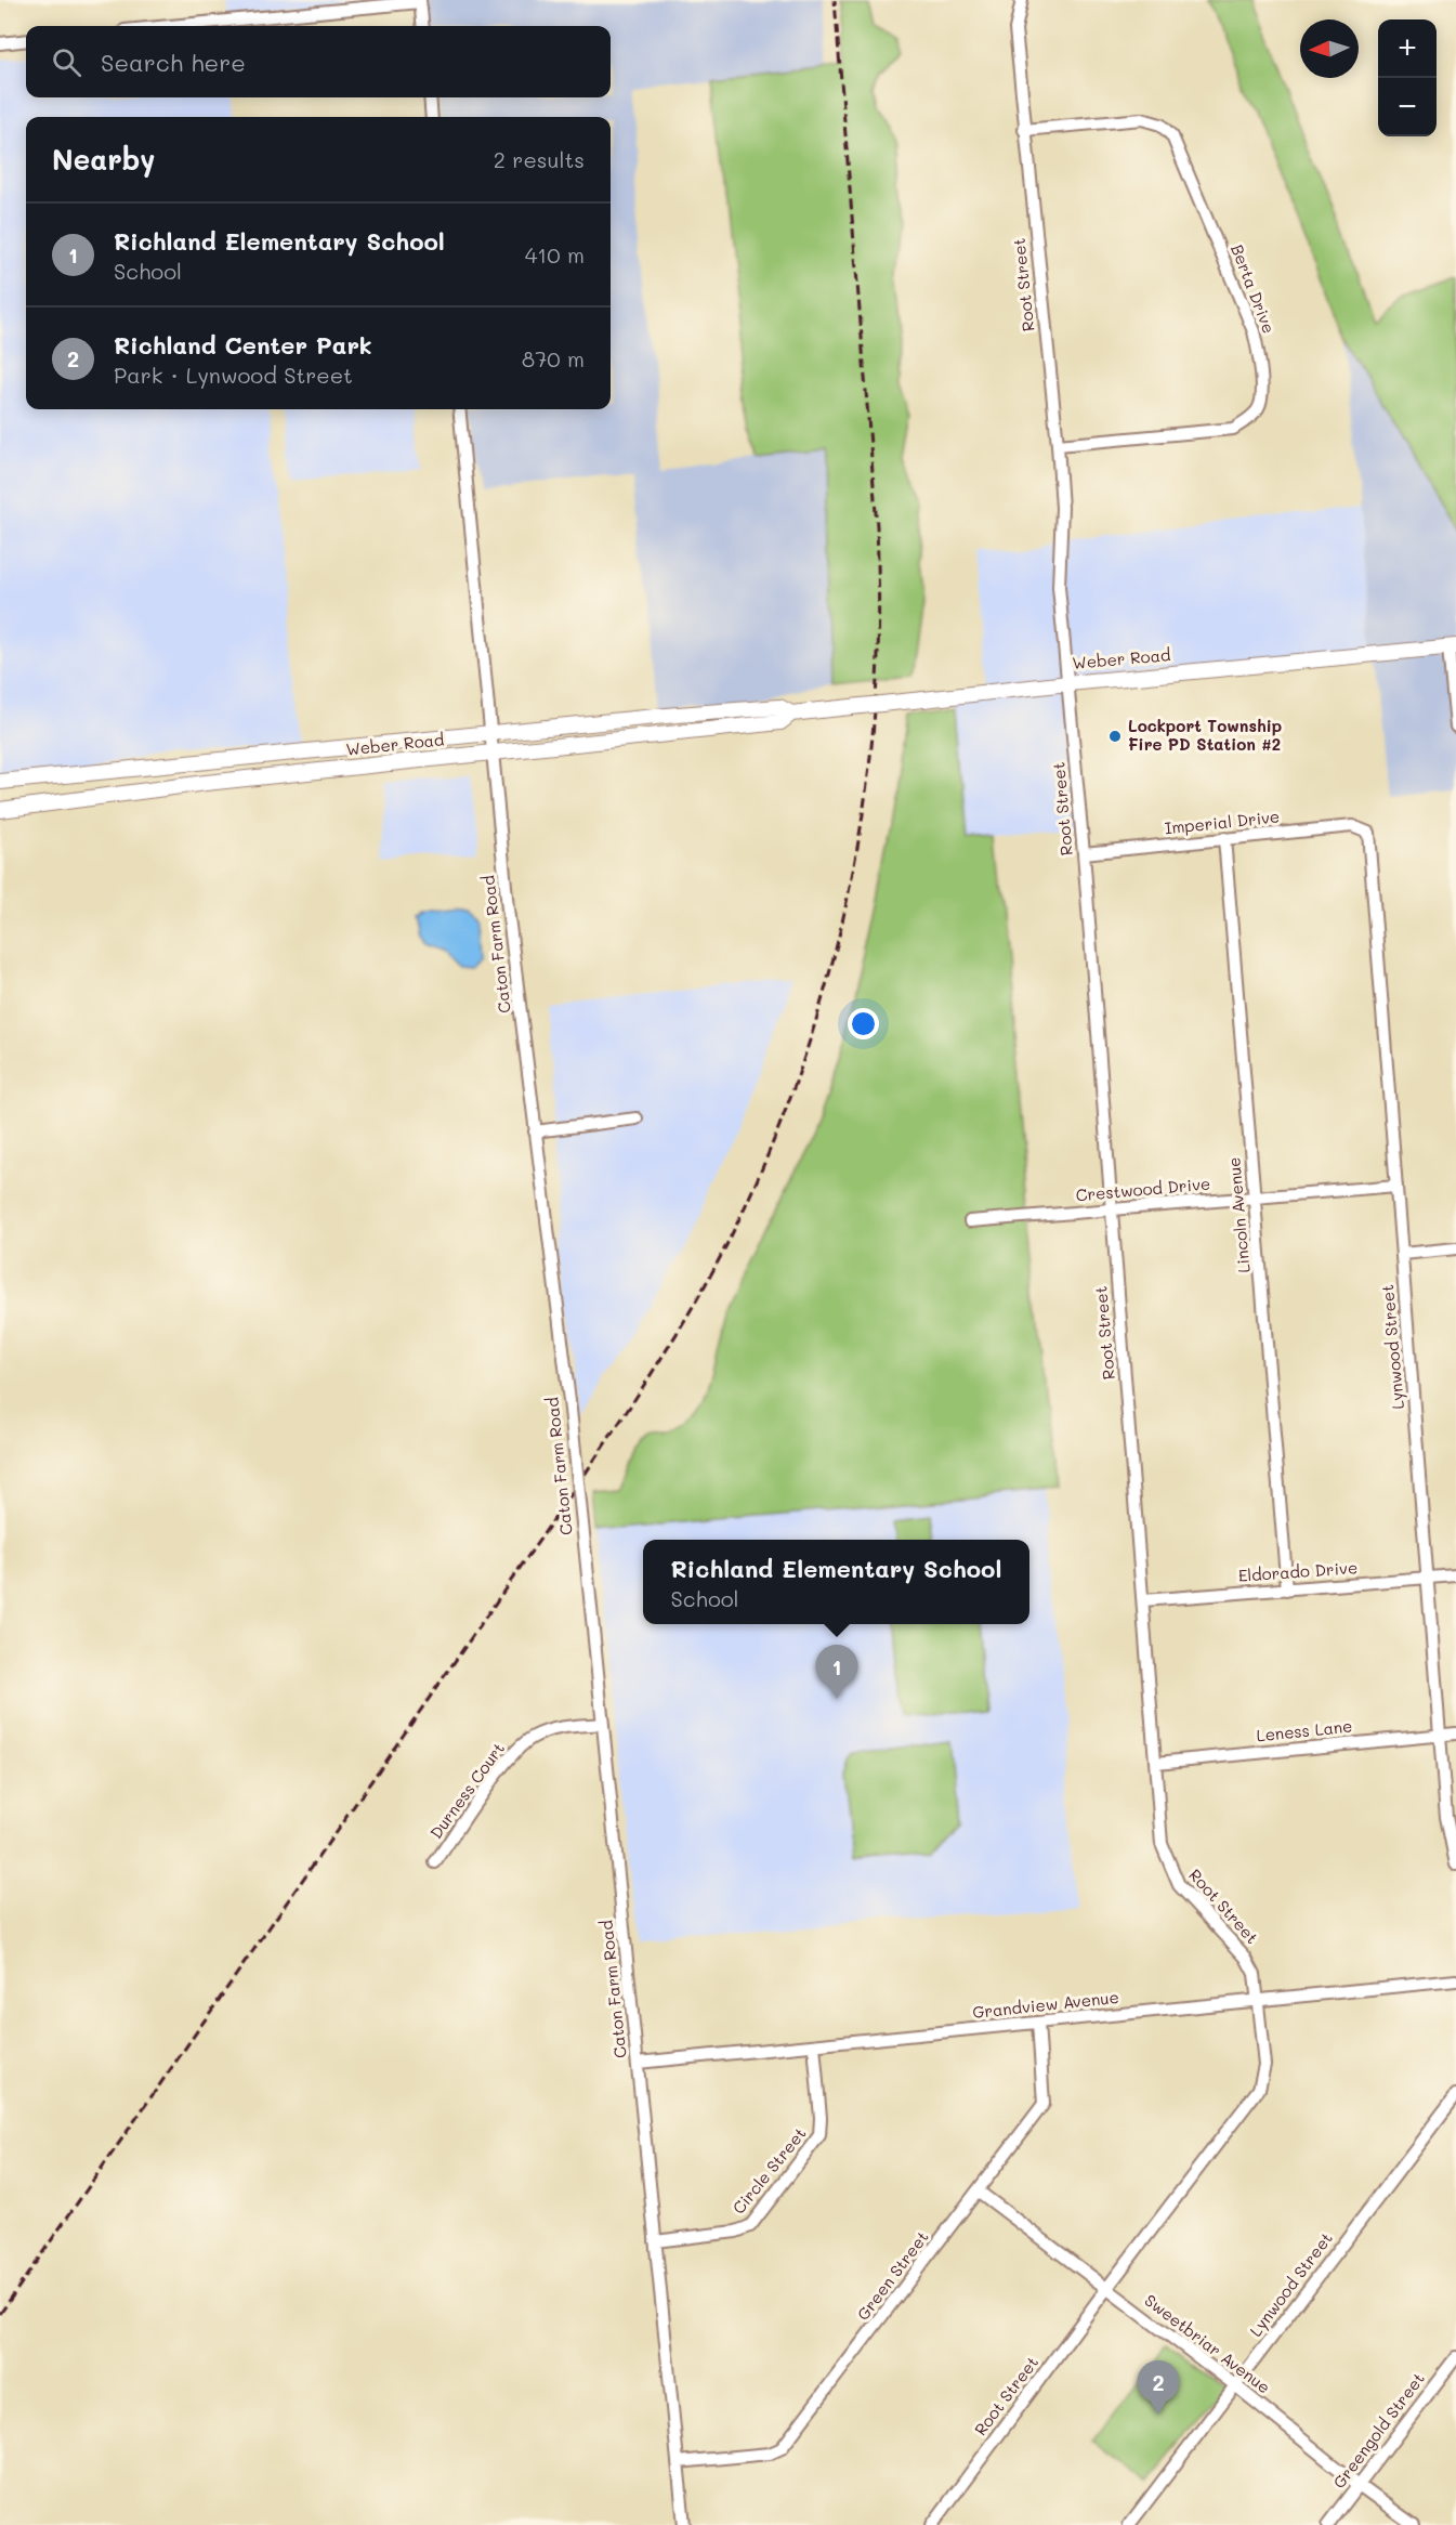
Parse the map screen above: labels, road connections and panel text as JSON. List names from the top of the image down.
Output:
{
  "streets": {
    "main road": ["Weber Road"],
    "street": [
      "Root Street",
      "Berta Drive",
      "Imperial Drive",
      "Caton Farm Road",
      "Crestwood Drive",
      "Lincoln Avenue",
      "Lynwood Street",
      "Eldorado Drive",
      "Leness Lane",
      "Durness Court",
      "Grandview Avenue",
      "Circle Street",
      "Green Street",
      "Sweetbriar Avenue",
      "Greengold Street"
    ]
  },
  "crossings": [
    ["Root Street", "Berta Drive"],
    ["Root Street", "Weber Road"],
    ["Root Street", "Imperial Drive"],
    ["Root Street", "Crestwood Drive"],
    ["Root Street", "Eldorado Drive"],
    ["Root Street", "Leness Lane"],
    ["Root Street", "Grandview Avenue"],
    ["Root Street", "Sweetbriar Avenue"],
    ["Weber Road", "Caton Farm Road"],
    ["Imperial Drive", "Lincoln Avenue"],
    ["Imperial Drive", "Lynwood Street"],
    ["Caton Farm Road", "Durness Court"],
    ["Caton Farm Road", "Grandview Avenue"],
    ["Caton Farm Road", "Circle Street"],
    ["Caton Farm Road", "Green Street"],
    ["Crestwood Drive", "Lincoln Avenue"],
    ["Crestwood Drive", "Lynwood Street"],
    ["Lincoln Avenue", "Eldorado Drive"],
    ["Lynwood Street", "Eldorado Drive"],
    ["Lynwood Street", "Leness Lane"],
    ["Lynwood Street", "Sweetbriar Avenue"],
    ["Grandview Avenue", "Circle Street"],
    ["Grandview Avenue", "Green Street"],
    ["Green Street", "Sweetbriar Avenue"],
    ["Sweetbriar Avenue", "Greengold Street"]
  ],
  "places": ["Lockport Township Fire PD Station #2"],
  "north": "left",
  "page": {
    "map_buttons": ["+", "−"],
    "search": "Search here",
    "heading": ["Nearby", "2 results"],
    "list": [
      {
        "mark": "1",
        "name": "Richland Elementary School",
        "note": "School",
        "value": "410 m"
      },
      {
        "mark": "2",
        "name": "Richland Center Park",
        "note": "Park · Lynwood Street",
        "value": "870 m"
      }
    ],
    "popup": ["Richland Elementary School", "School"],
    "pins": ["1", "2"]
  }
}
